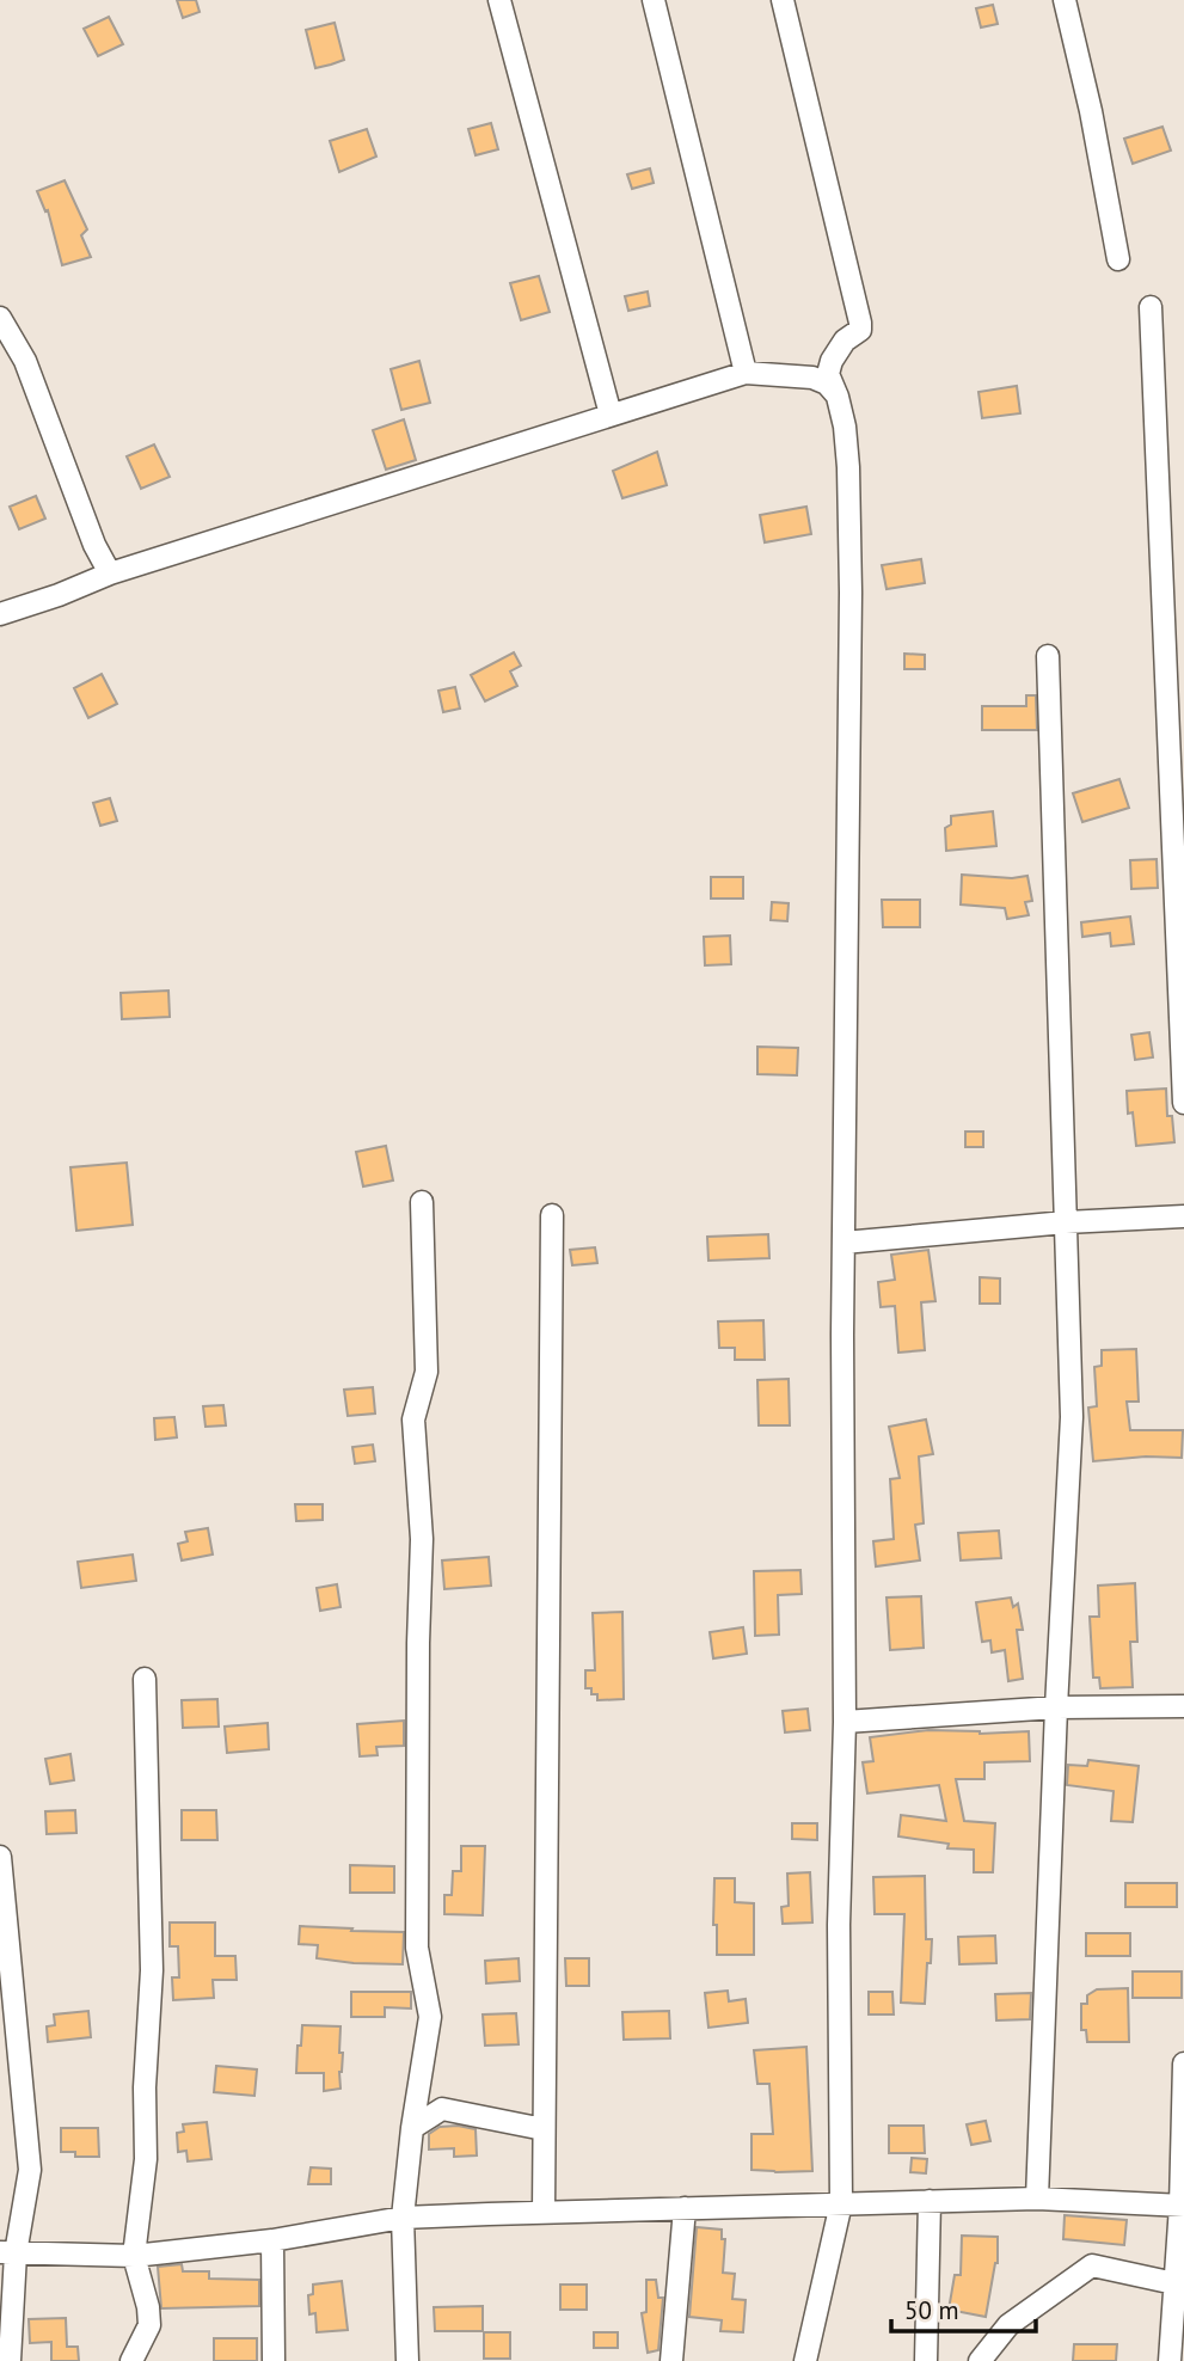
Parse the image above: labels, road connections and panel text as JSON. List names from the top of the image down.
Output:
{
  "scale_bar": "50 m"
}
